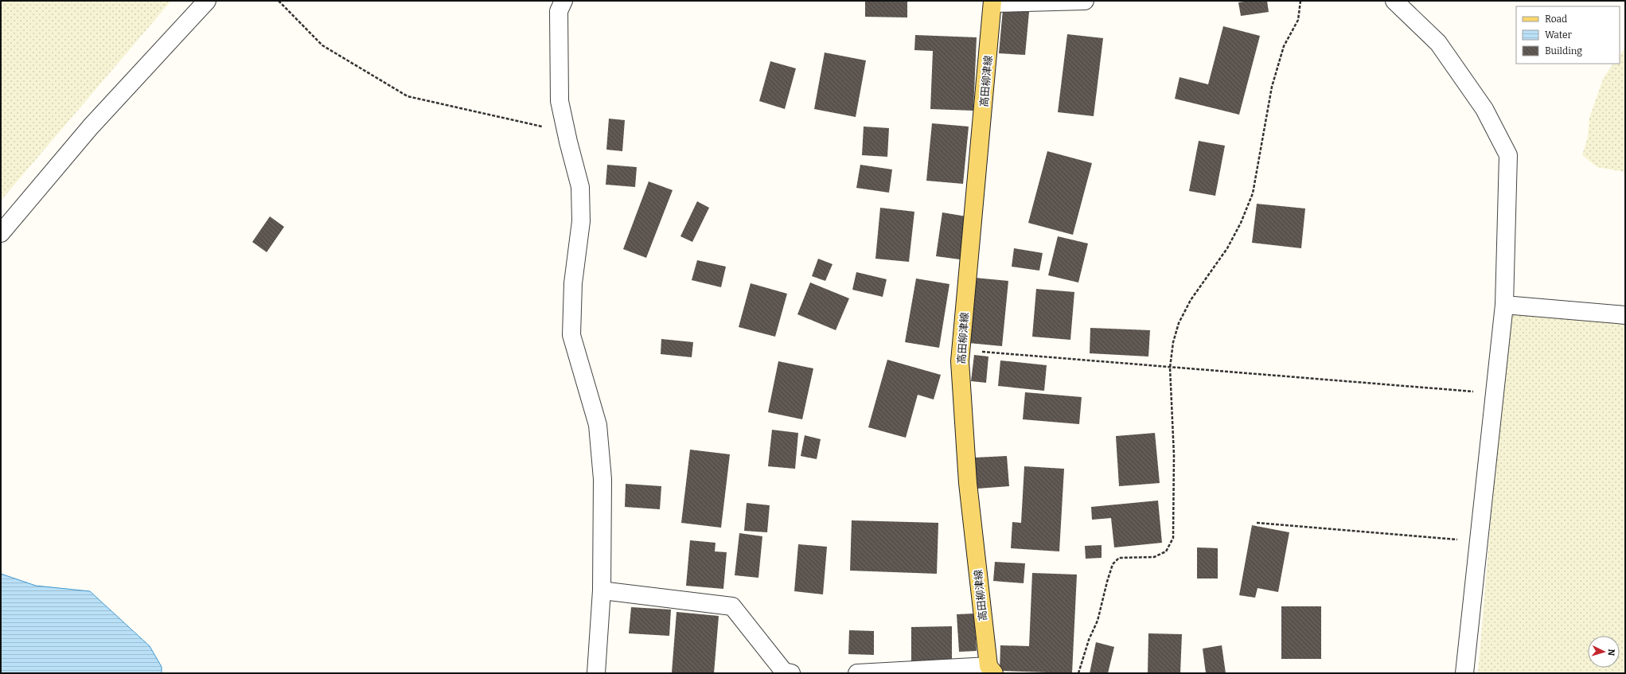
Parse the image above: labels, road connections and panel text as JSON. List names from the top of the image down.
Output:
{
  "streets": {
    "main road": ["高田柳津線"]
  },
  "legend": ["Road", "Water", "Building"],
  "north": "right"
}
